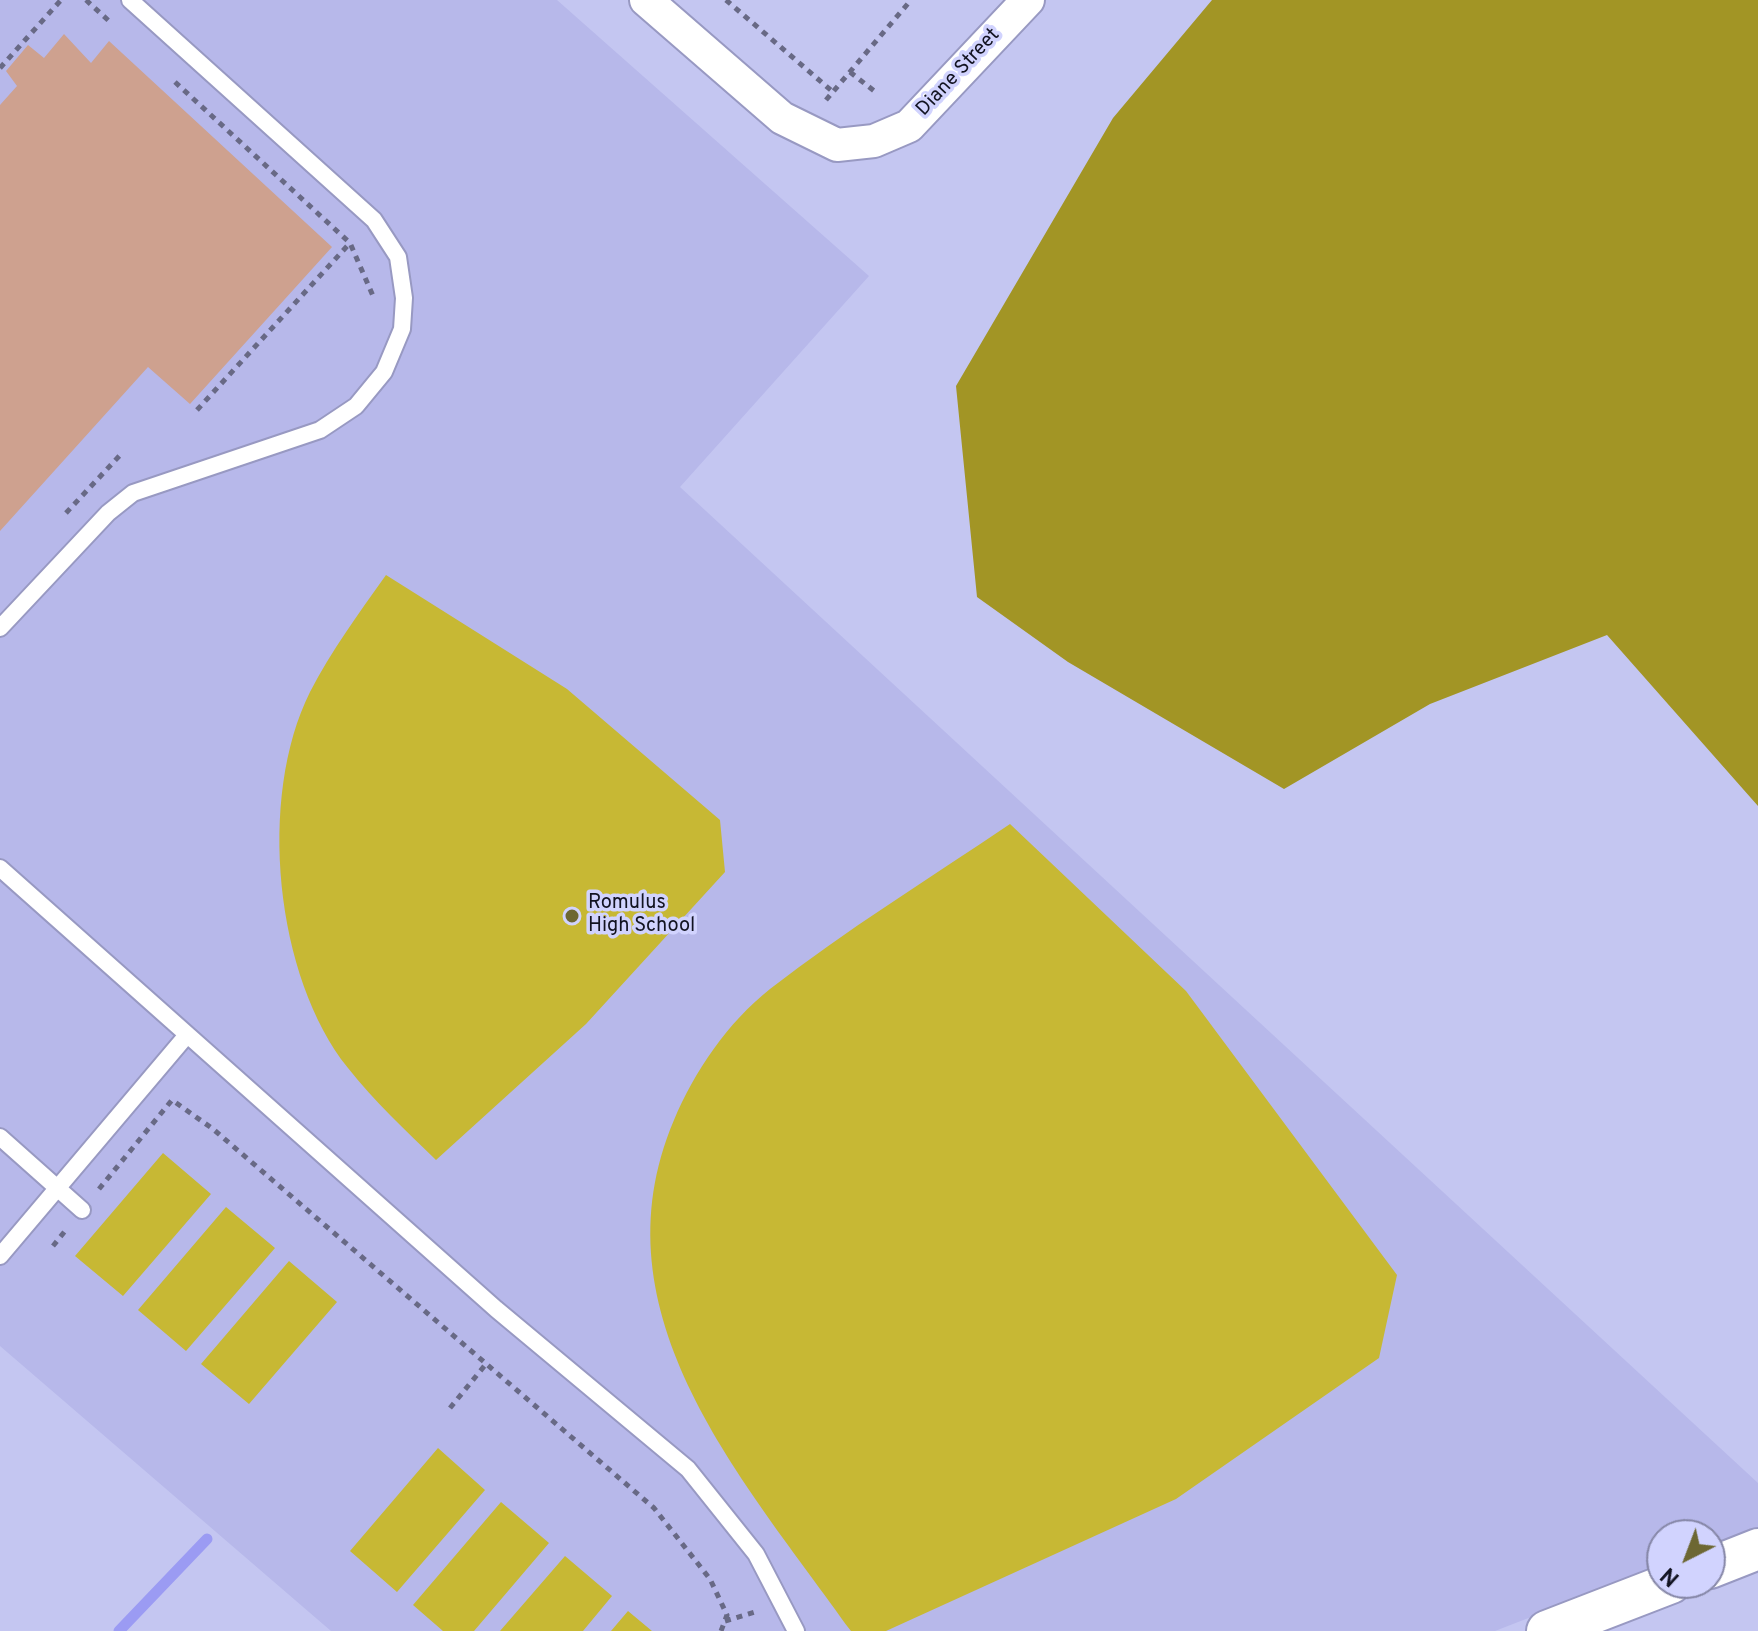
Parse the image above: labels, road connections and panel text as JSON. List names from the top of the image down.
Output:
{
  "streets": {
    "street": ["Diane Street"]
  },
  "places": ["Romulus High School"],
  "north": "bottom left"
}
